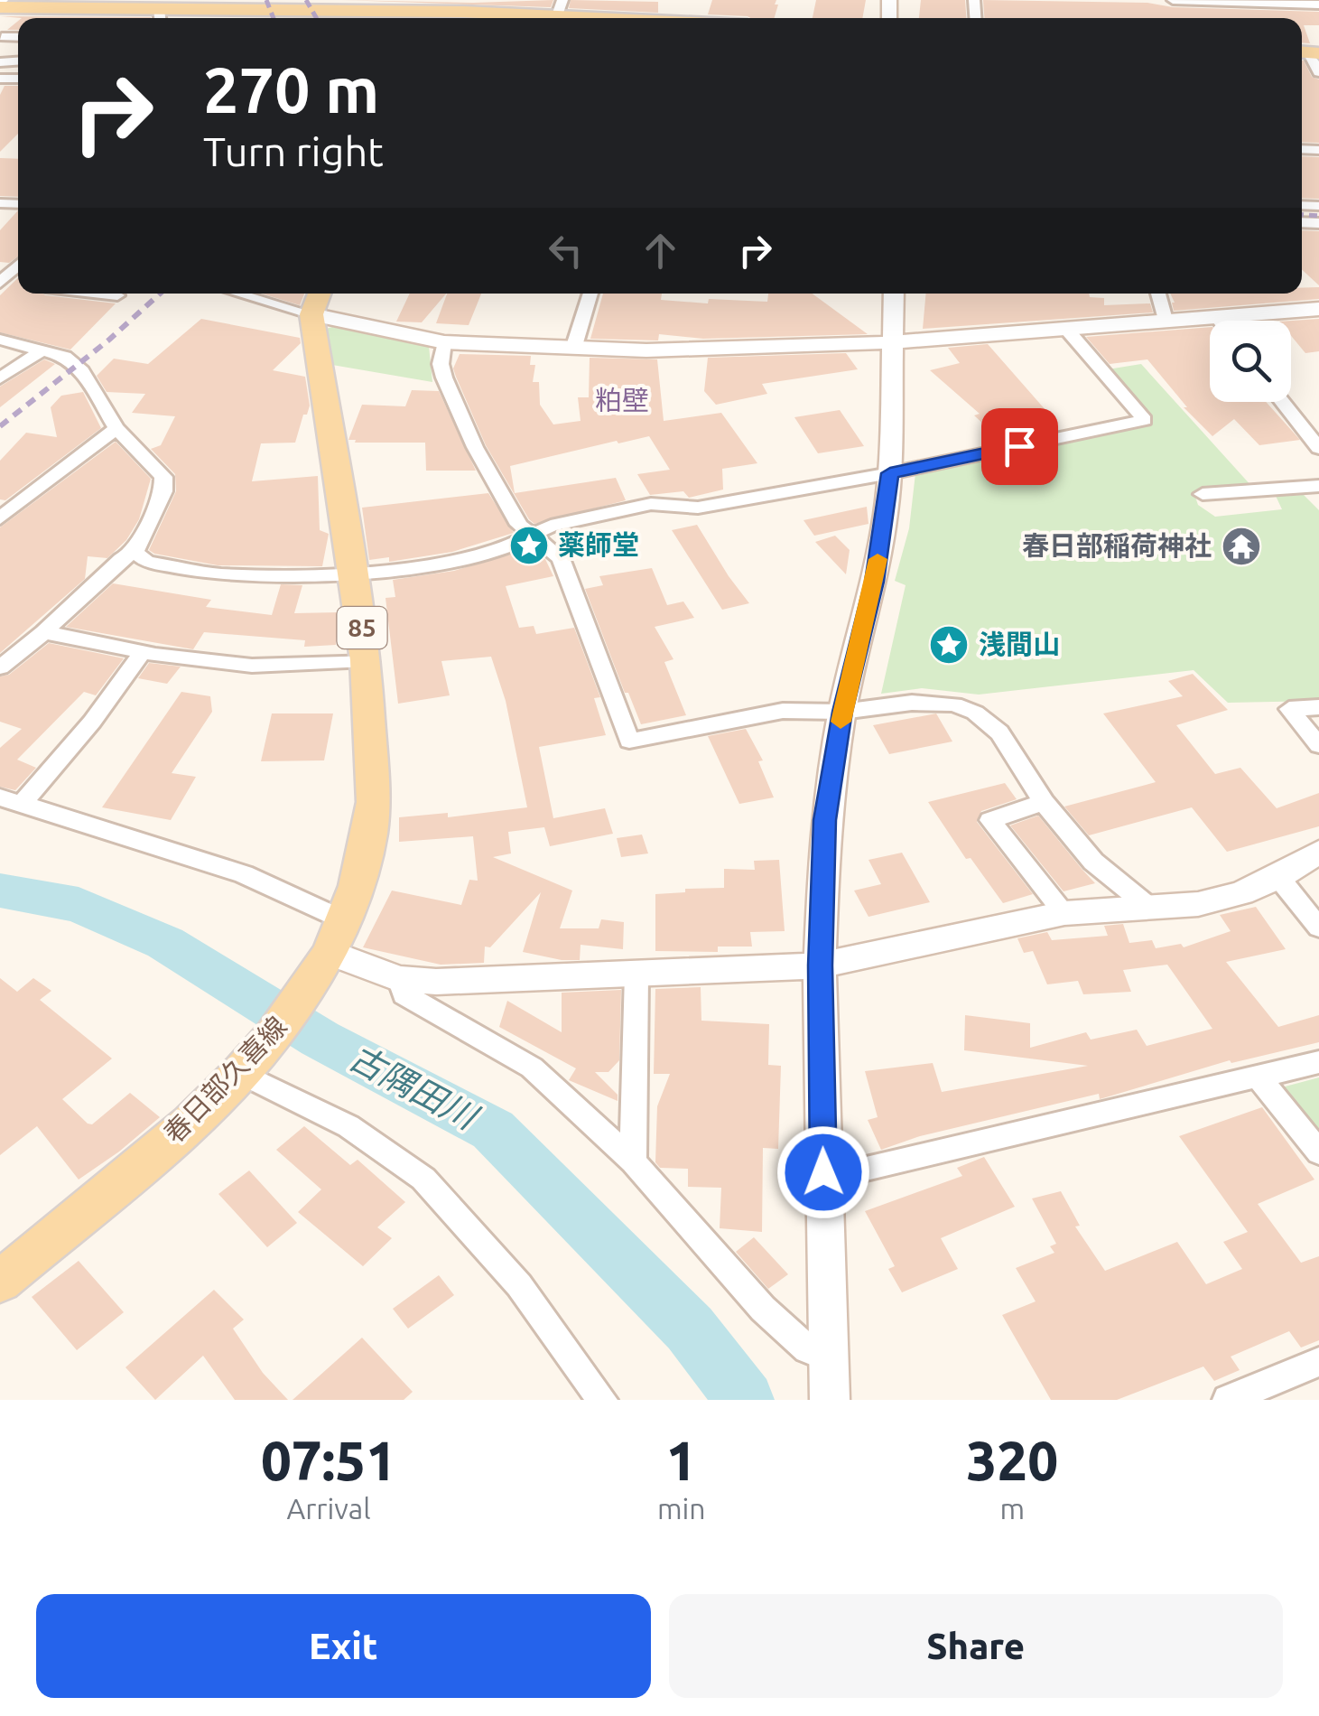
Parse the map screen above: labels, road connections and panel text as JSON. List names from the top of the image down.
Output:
{
  "streets": {
    "main road": ["85", "春日部久喜線"]
  },
  "districts": ["粕壁"],
  "water": ["古隅田川"],
  "places": {
    "place": ["薬師堂", "浅間山"],
    "temple": ["春日部稲荷神社"]
  },
  "page": {
    "turn": ["270 m", "Turn right"],
    "eta": [
      "07:51",
      "Arrival",
      "1",
      "min",
      "320",
      "m"
    ],
    "buttons": ["Exit", "Share"]
  }
}
